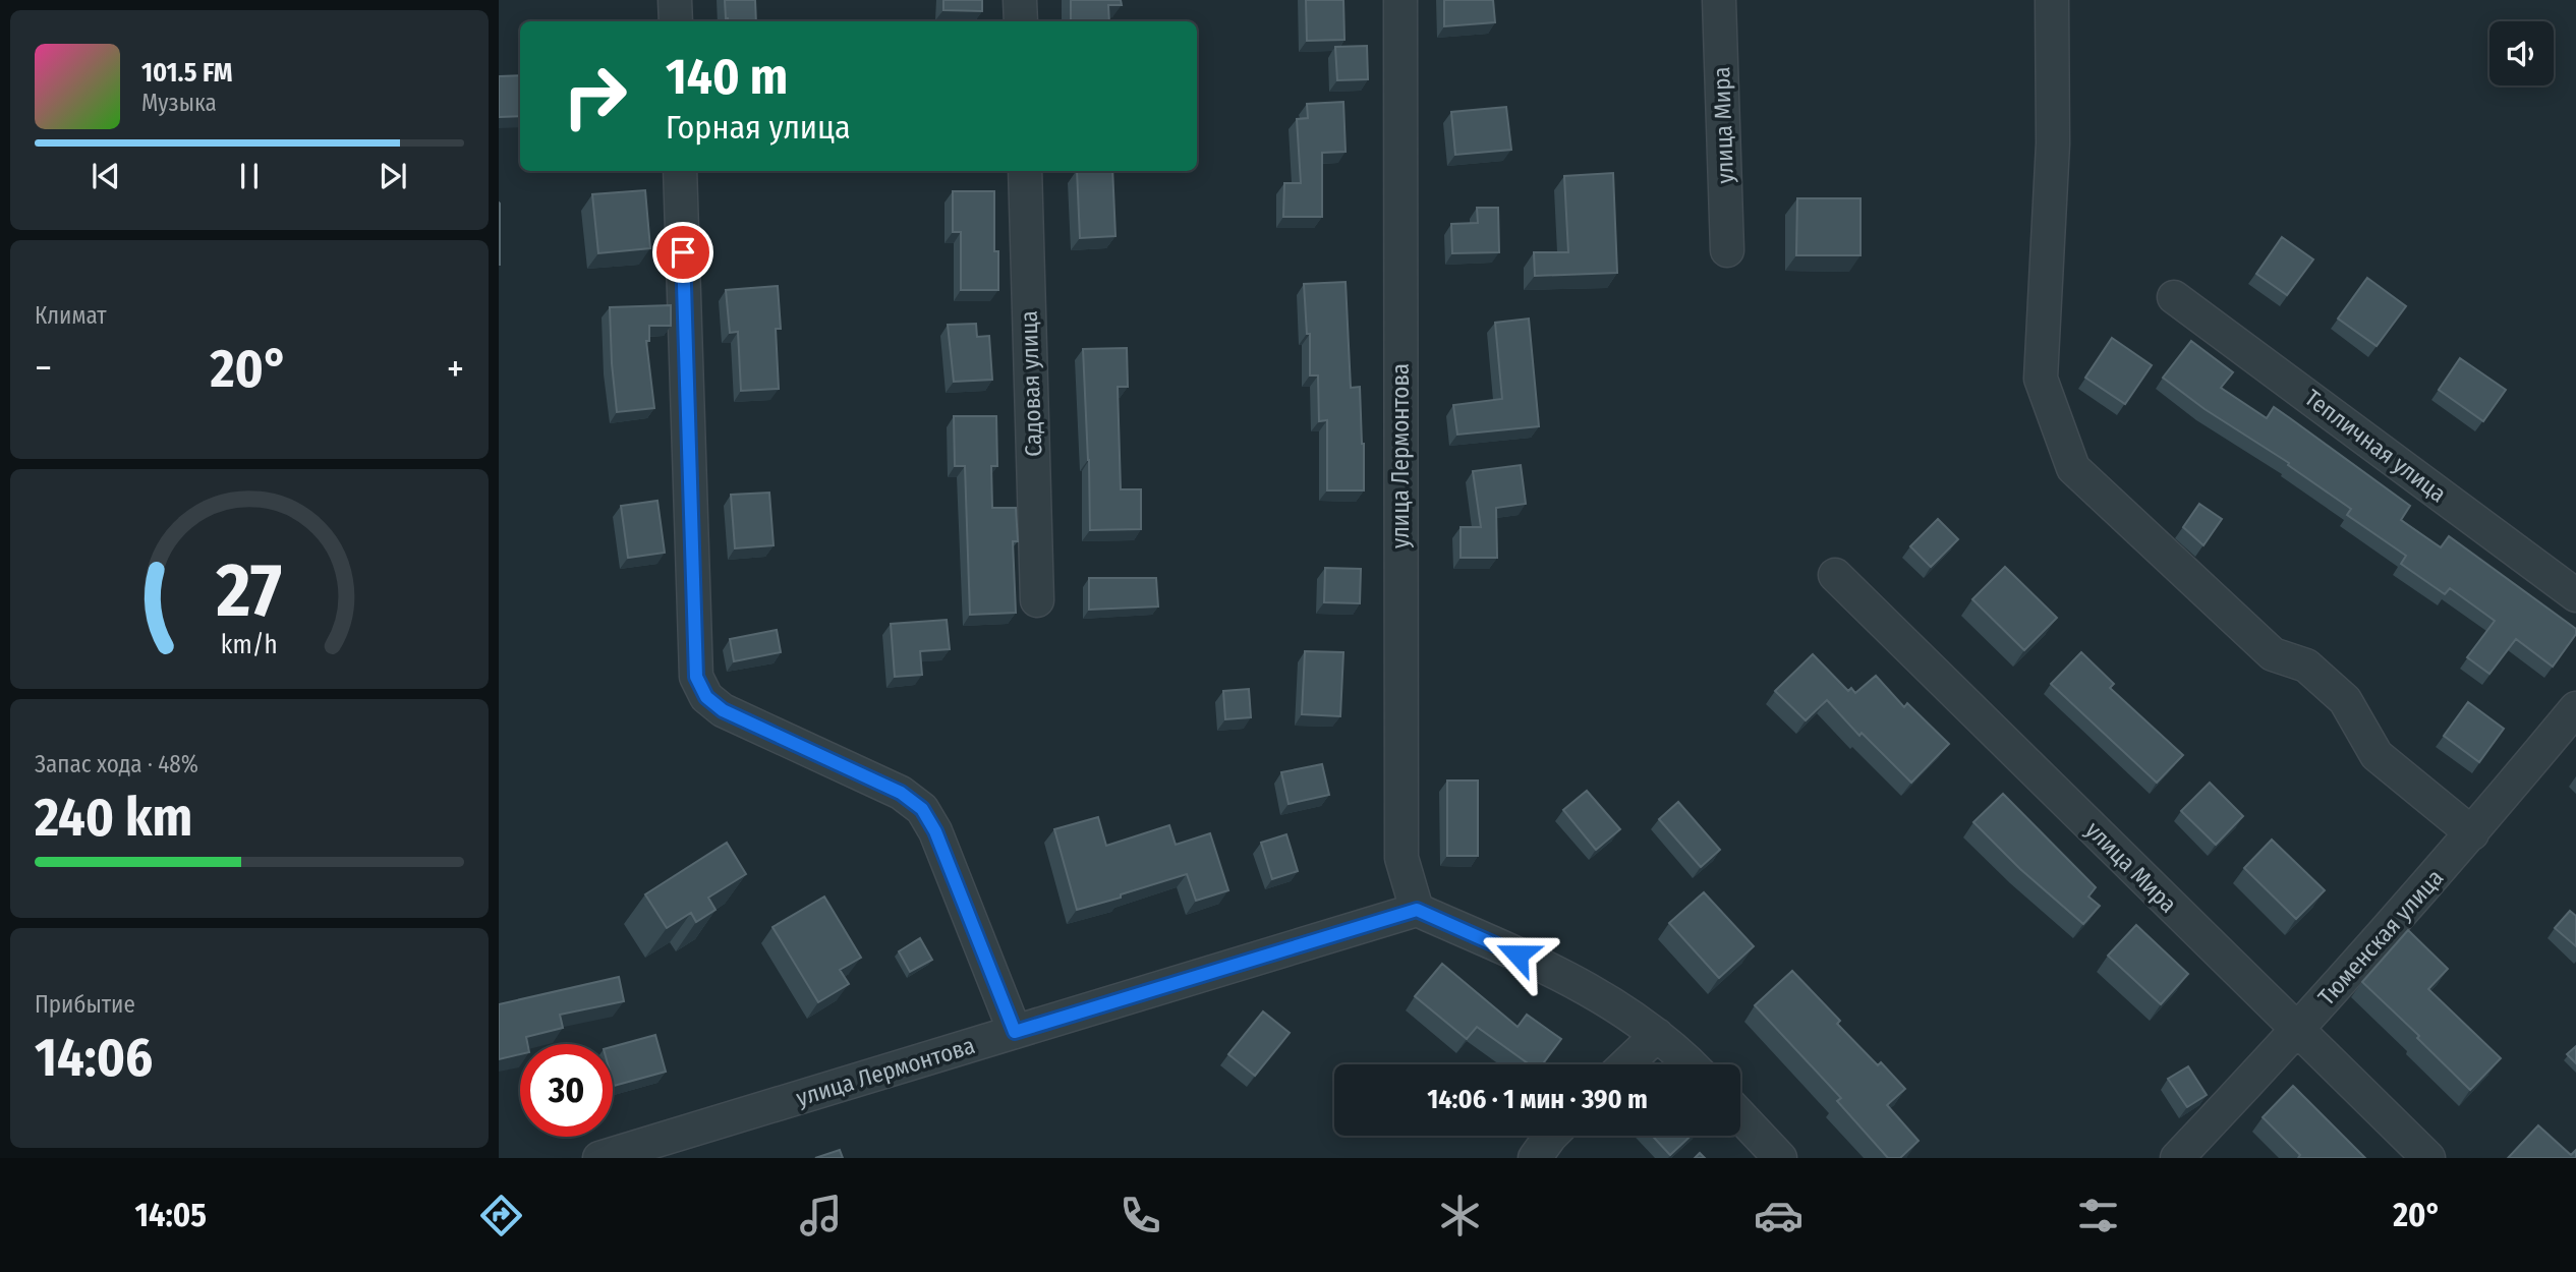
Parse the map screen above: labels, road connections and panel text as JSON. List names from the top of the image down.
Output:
{
  "streets": {
    "street": [
      "улица Мира",
      "Садовая улица",
      "Тепличная улица",
      "улица Лермонтова",
      "Тюменская улица"
    ]
  },
  "crossings": [
    ["улица Мира", "Тюменская улица"]
  ],
  "page": {
    "turn": ["140 m", "Горная улица"],
    "song": ["101.5 FM", "Музыка"],
    "tile": [
      "Климат",
      ["Запас хода · 48%", "240 km"],
      ["Прибытие", "14:06"]
    ],
    "heat": ["−", "20°", "+"],
    "limit": "30",
    "trip": "14:06 · 1 мин · 390 m",
    "tabs": ["14:05", "20°"],
    "gauge": ["27", "km/h"]
  }
}
